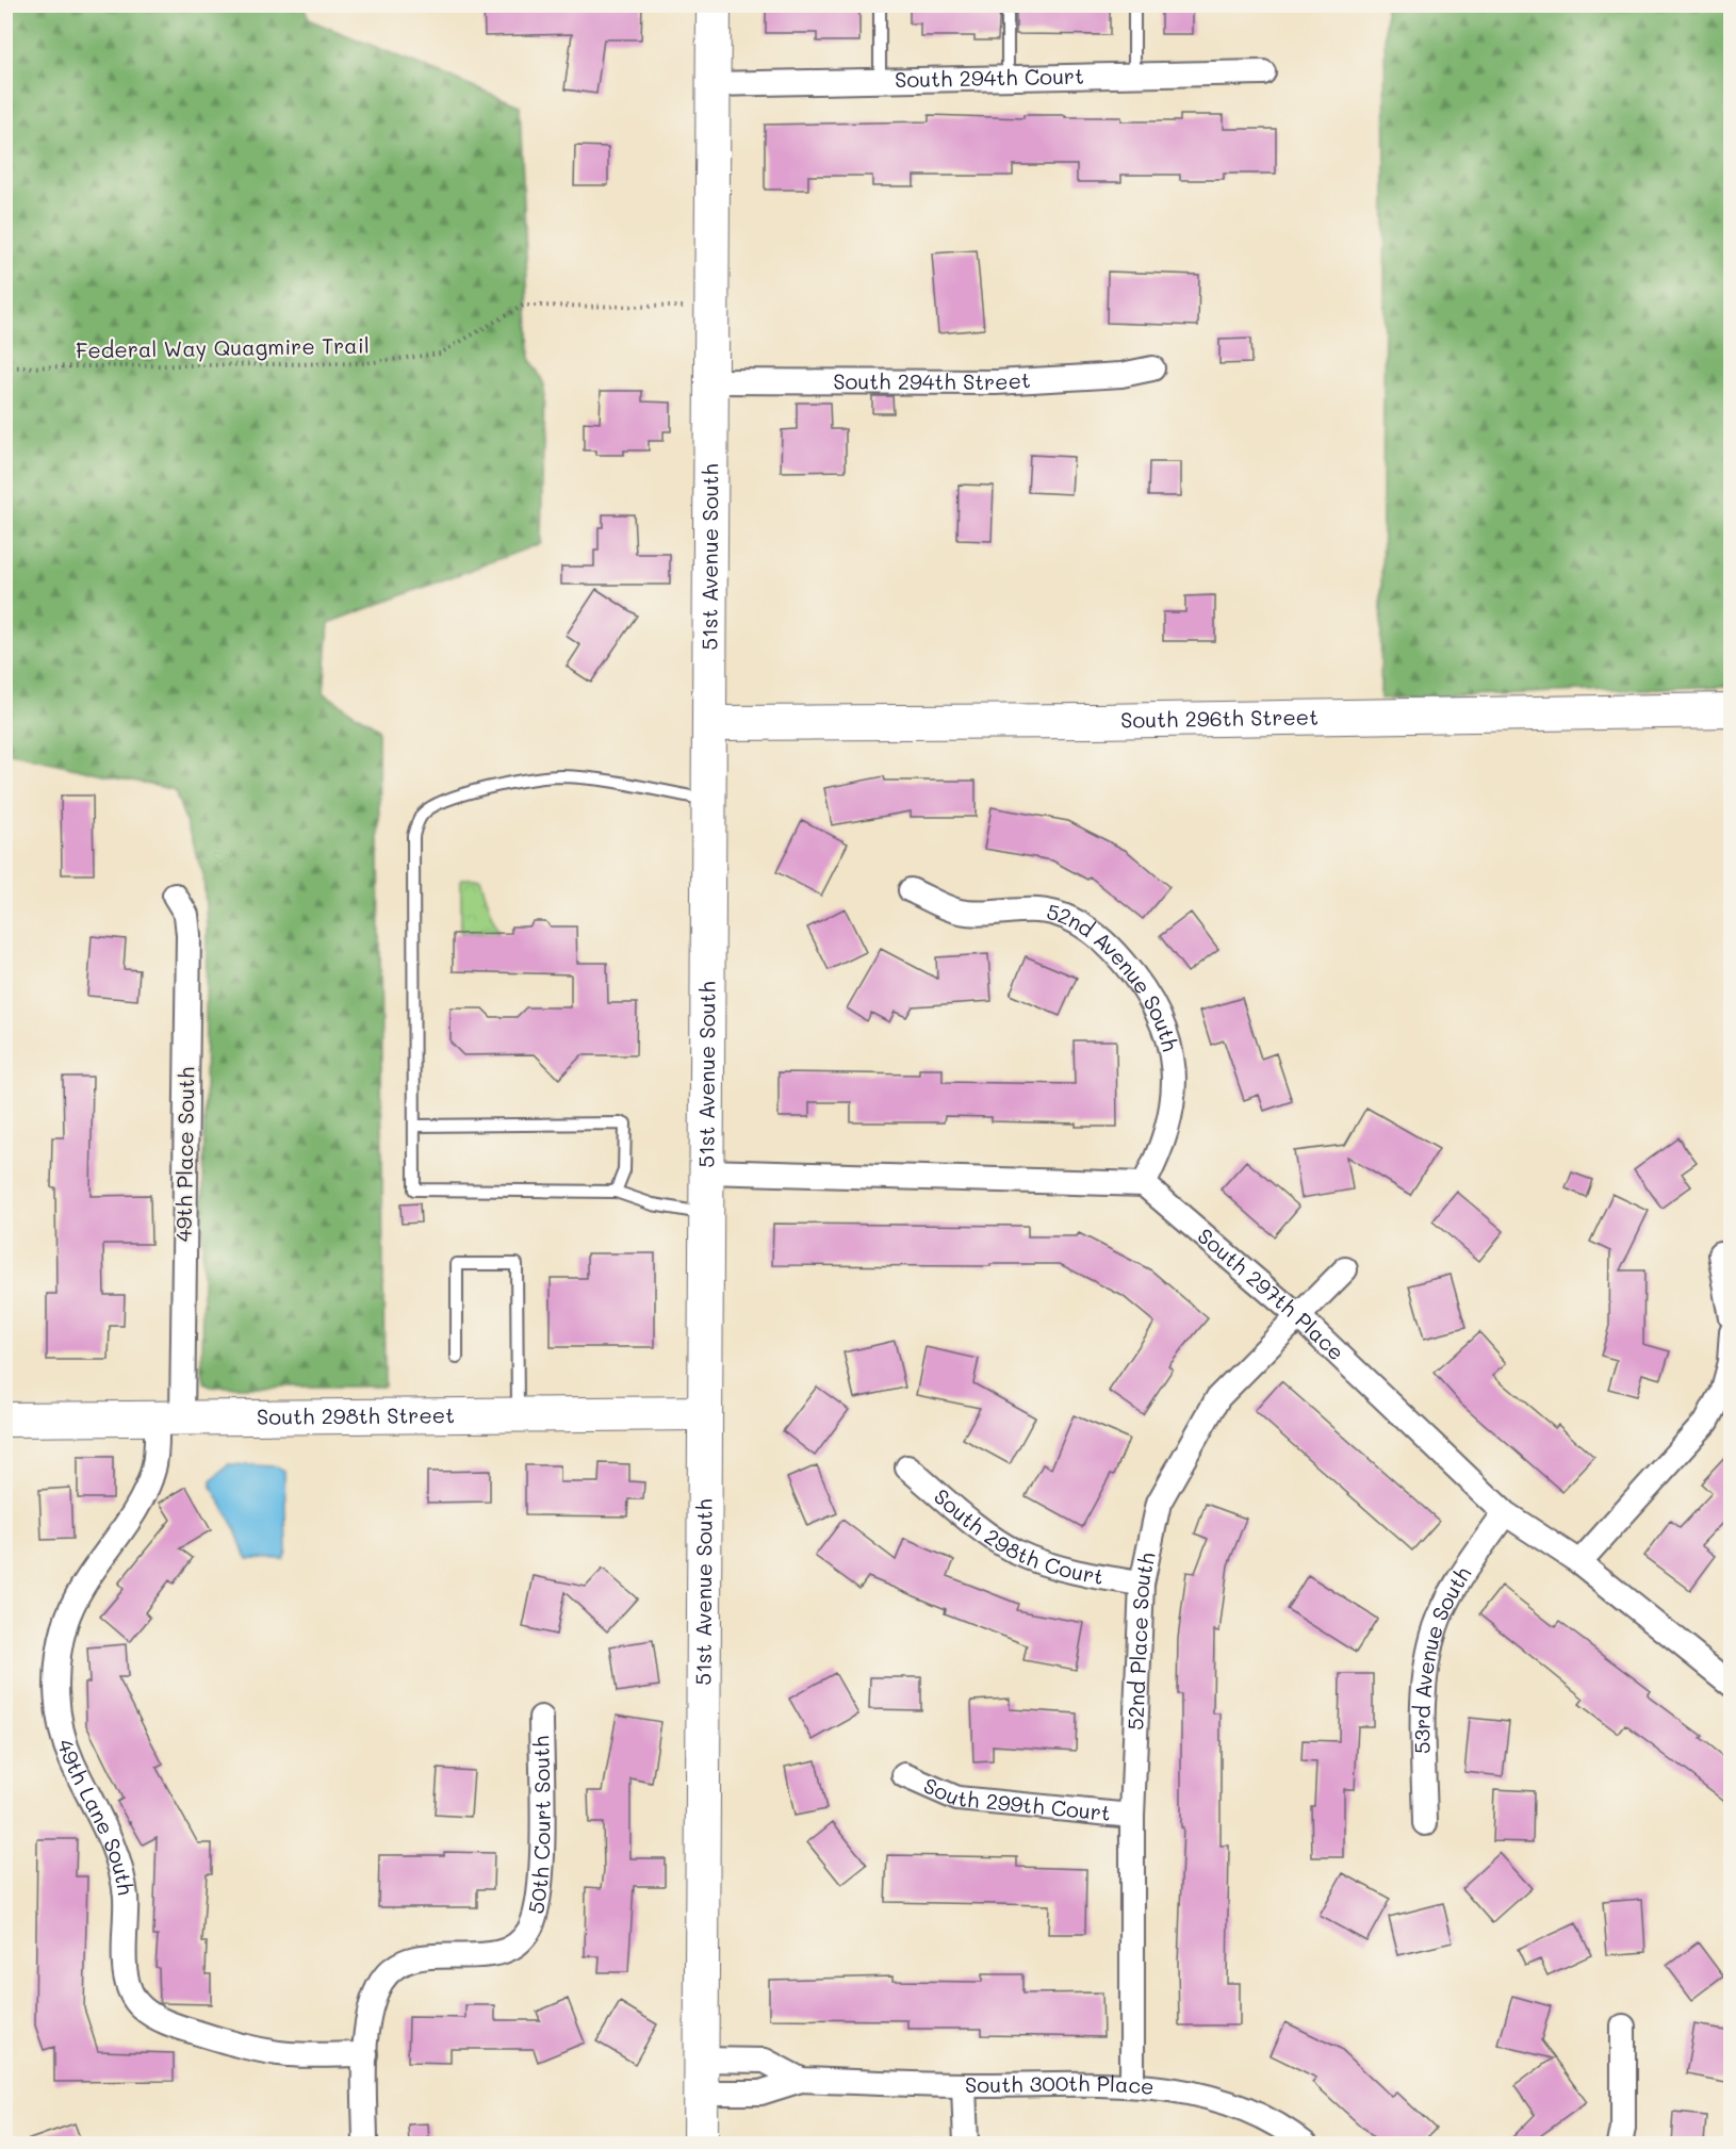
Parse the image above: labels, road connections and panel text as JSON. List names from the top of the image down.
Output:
{
  "streets": {
    "main road": ["51st Avenue South", "South 296th Street", "South 298th Street"],
    "street": [
      "South 294th Court",
      "South 294th Street",
      "52nd Avenue South",
      "49th Place South",
      "South 297th Place",
      "South 298th Court",
      "52nd Place South",
      "53rd Avenue South",
      "South 299th Court",
      "49th Lane South",
      "50th Court South",
      "South 300th Place"
    ],
    "path": ["Federal Way Quagmire Trail"]
  },
  "crossings": [
    ["South 294th Court", "51st Avenue South"],
    ["Federal Way Quagmire Trail", "51st Avenue South"],
    ["South 294th Street", "51st Avenue South"],
    ["51st Avenue South", "South 296th Street"],
    ["51st Avenue South", "South 298th Street"],
    ["51st Avenue South", "South 300th Place"],
    ["52nd Avenue South", "South 297th Place"],
    ["49th Place South", "South 298th Street"],
    ["49th Place South", "49th Lane South"],
    ["South 297th Place", "52nd Place South"],
    ["South 297th Place", "53rd Avenue South"],
    ["South 298th Street", "49th Lane South"],
    ["South 298th Court", "52nd Place South"],
    ["52nd Place South", "South 299th Court"],
    ["52nd Place South", "South 300th Place"],
    ["49th Lane South", "50th Court South"]
  ]
}
